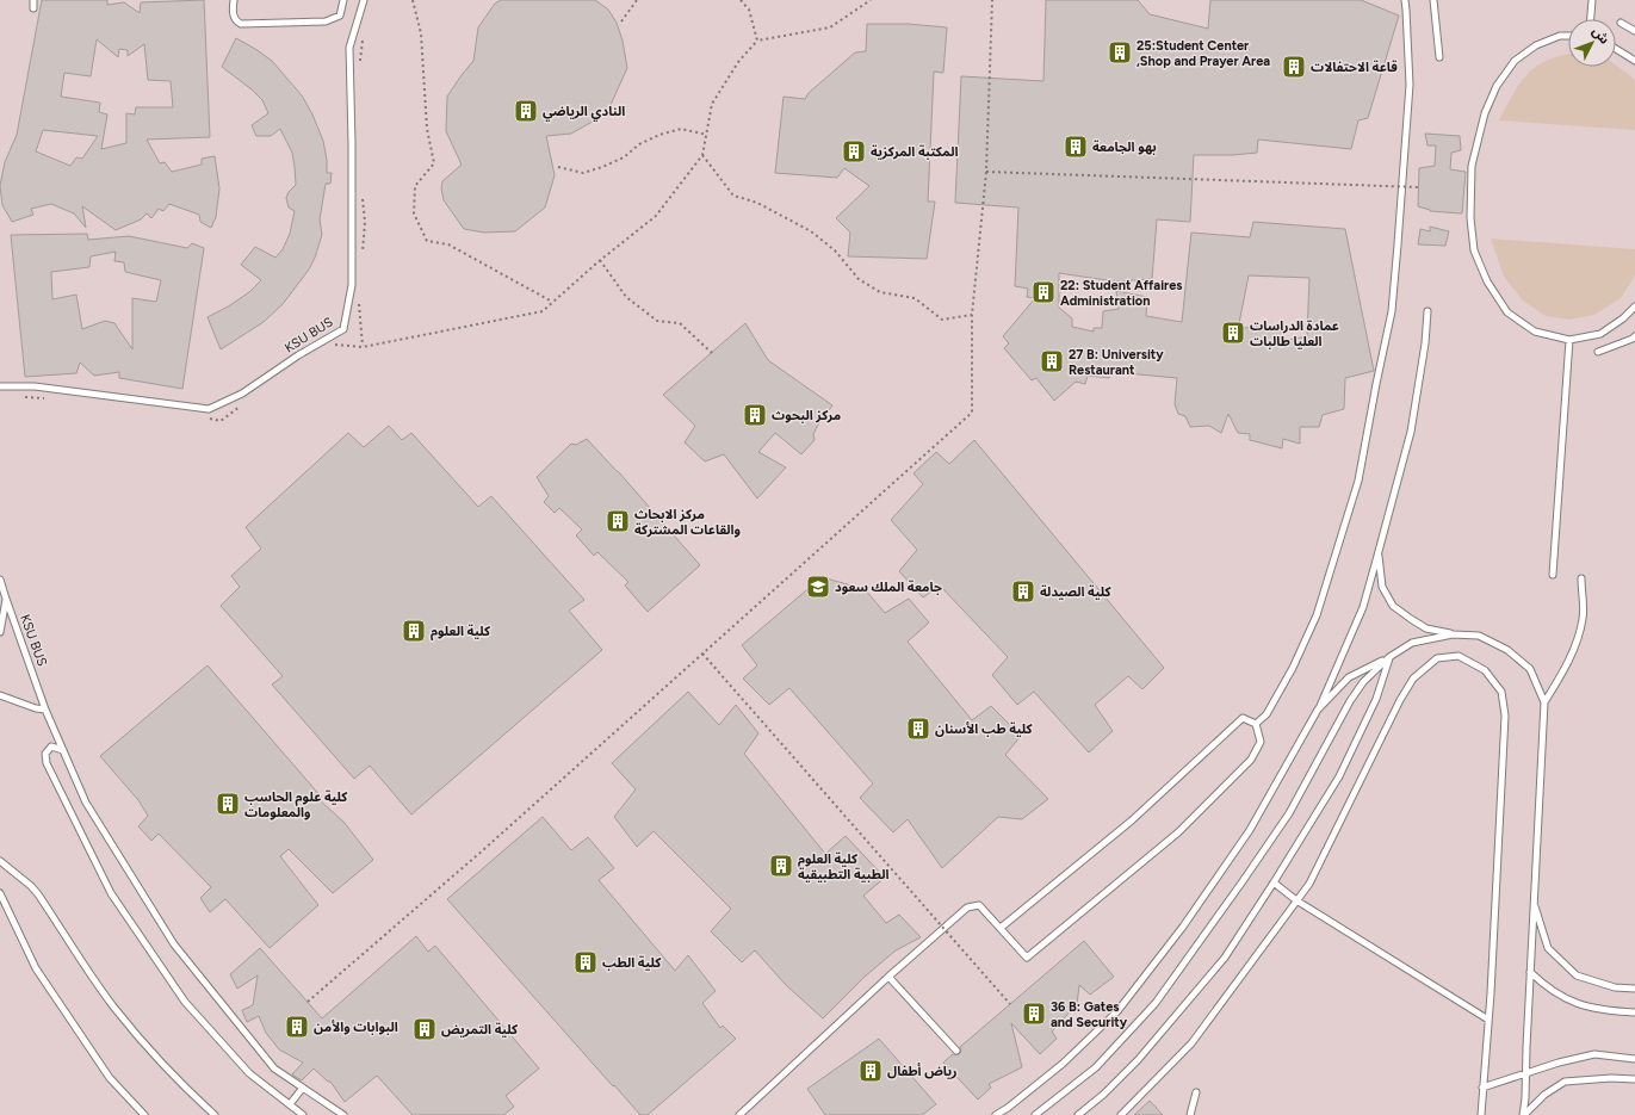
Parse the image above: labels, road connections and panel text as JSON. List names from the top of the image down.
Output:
{
  "streets": {
    "lane": ["KSU BUS"]
  },
  "places": {
    "building": [
      "25:Student Center ,Shop and Prayer Area",
      "قاعة الاحتفالات",
      "النادي الرياضي",
      "بهو الجامعة",
      "المكتبة المركزية",
      "22: Student Affaires Administration",
      "عمادة الدراسات العليا طالبات",
      "27 B: University Restaurant",
      "مركز البحوث",
      "مركز الابحاث والقاعات المشتركة",
      "كلية الصيدلة",
      "كلية العلوم",
      "كلية طب الأسنان",
      "كلية علوم الحاسب والمعلومات",
      "كلية العلوم الطبية التطبيقية",
      "كلية الطب",
      "36 B: Gates and Security",
      "البوابات والأمن",
      "كلية التمريض",
      "رياض أطفال"
    ],
    "school or university": ["جامعة الملك سعود"]
  },
  "north": "top right"
}
